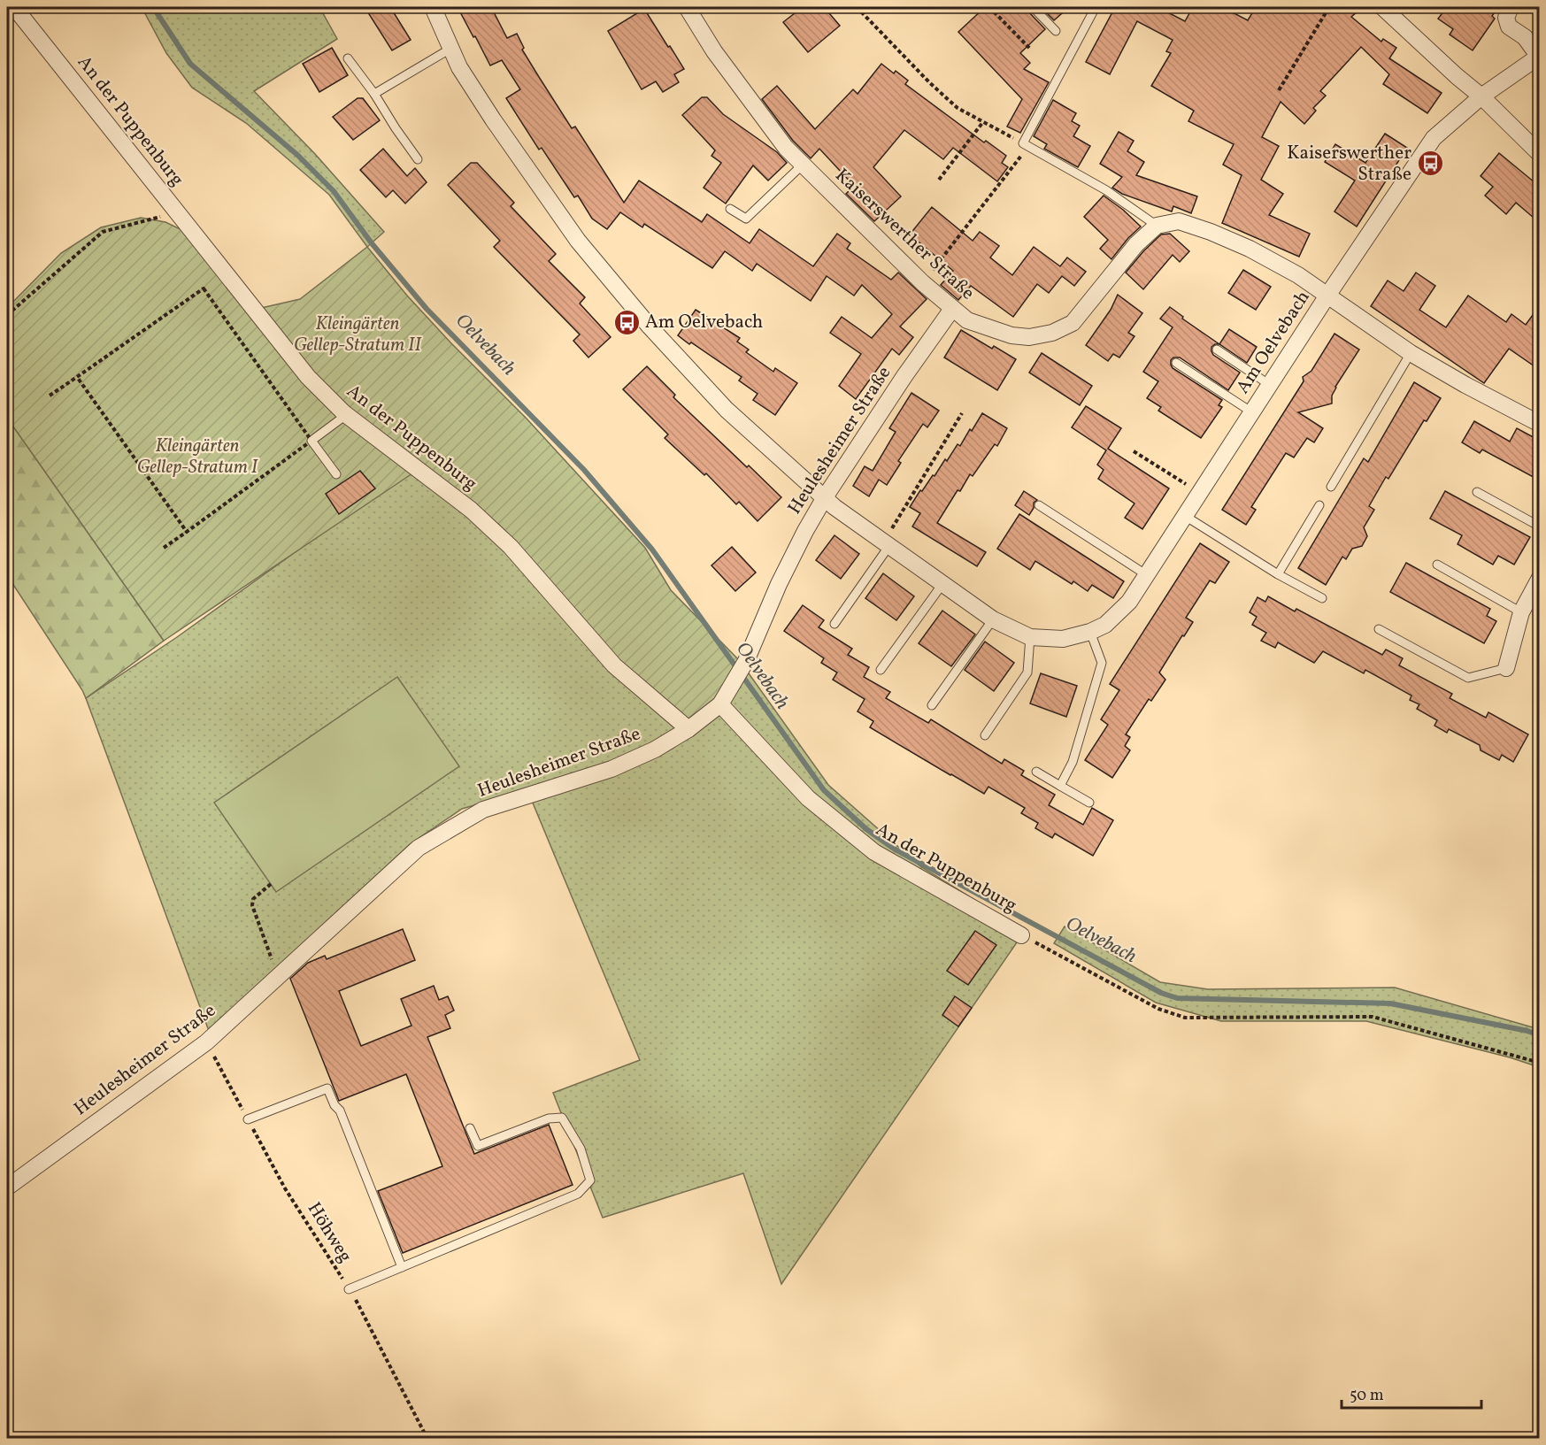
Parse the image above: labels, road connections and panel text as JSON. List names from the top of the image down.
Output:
{
  "streets": {
    "street": [
      "An der Puppenburg",
      "Kaiserswerther Straße",
      "Am Oelvebach",
      "Heulesheimer Straße"
    ],
    "path": ["Höhweg"]
  },
  "crossings": [
    ["An der Puppenburg", "Heulesheimer Straße"],
    ["Kaiserswerther Straße", "Heulesheimer Straße"],
    ["Am Oelvebach", "Heulesheimer Straße"],
    ["Heulesheimer Straße", "Höhweg"]
  ],
  "water": ["Oelvebach"],
  "parks": ["Kleingärten Gellep-Stratum II", "Kleingärten Gellep-Stratum I"],
  "places": {
    "bus stop": ["Kaiserswerther Straße", "Am Oelvebach"]
  },
  "scale_bar": "50 m"
}
